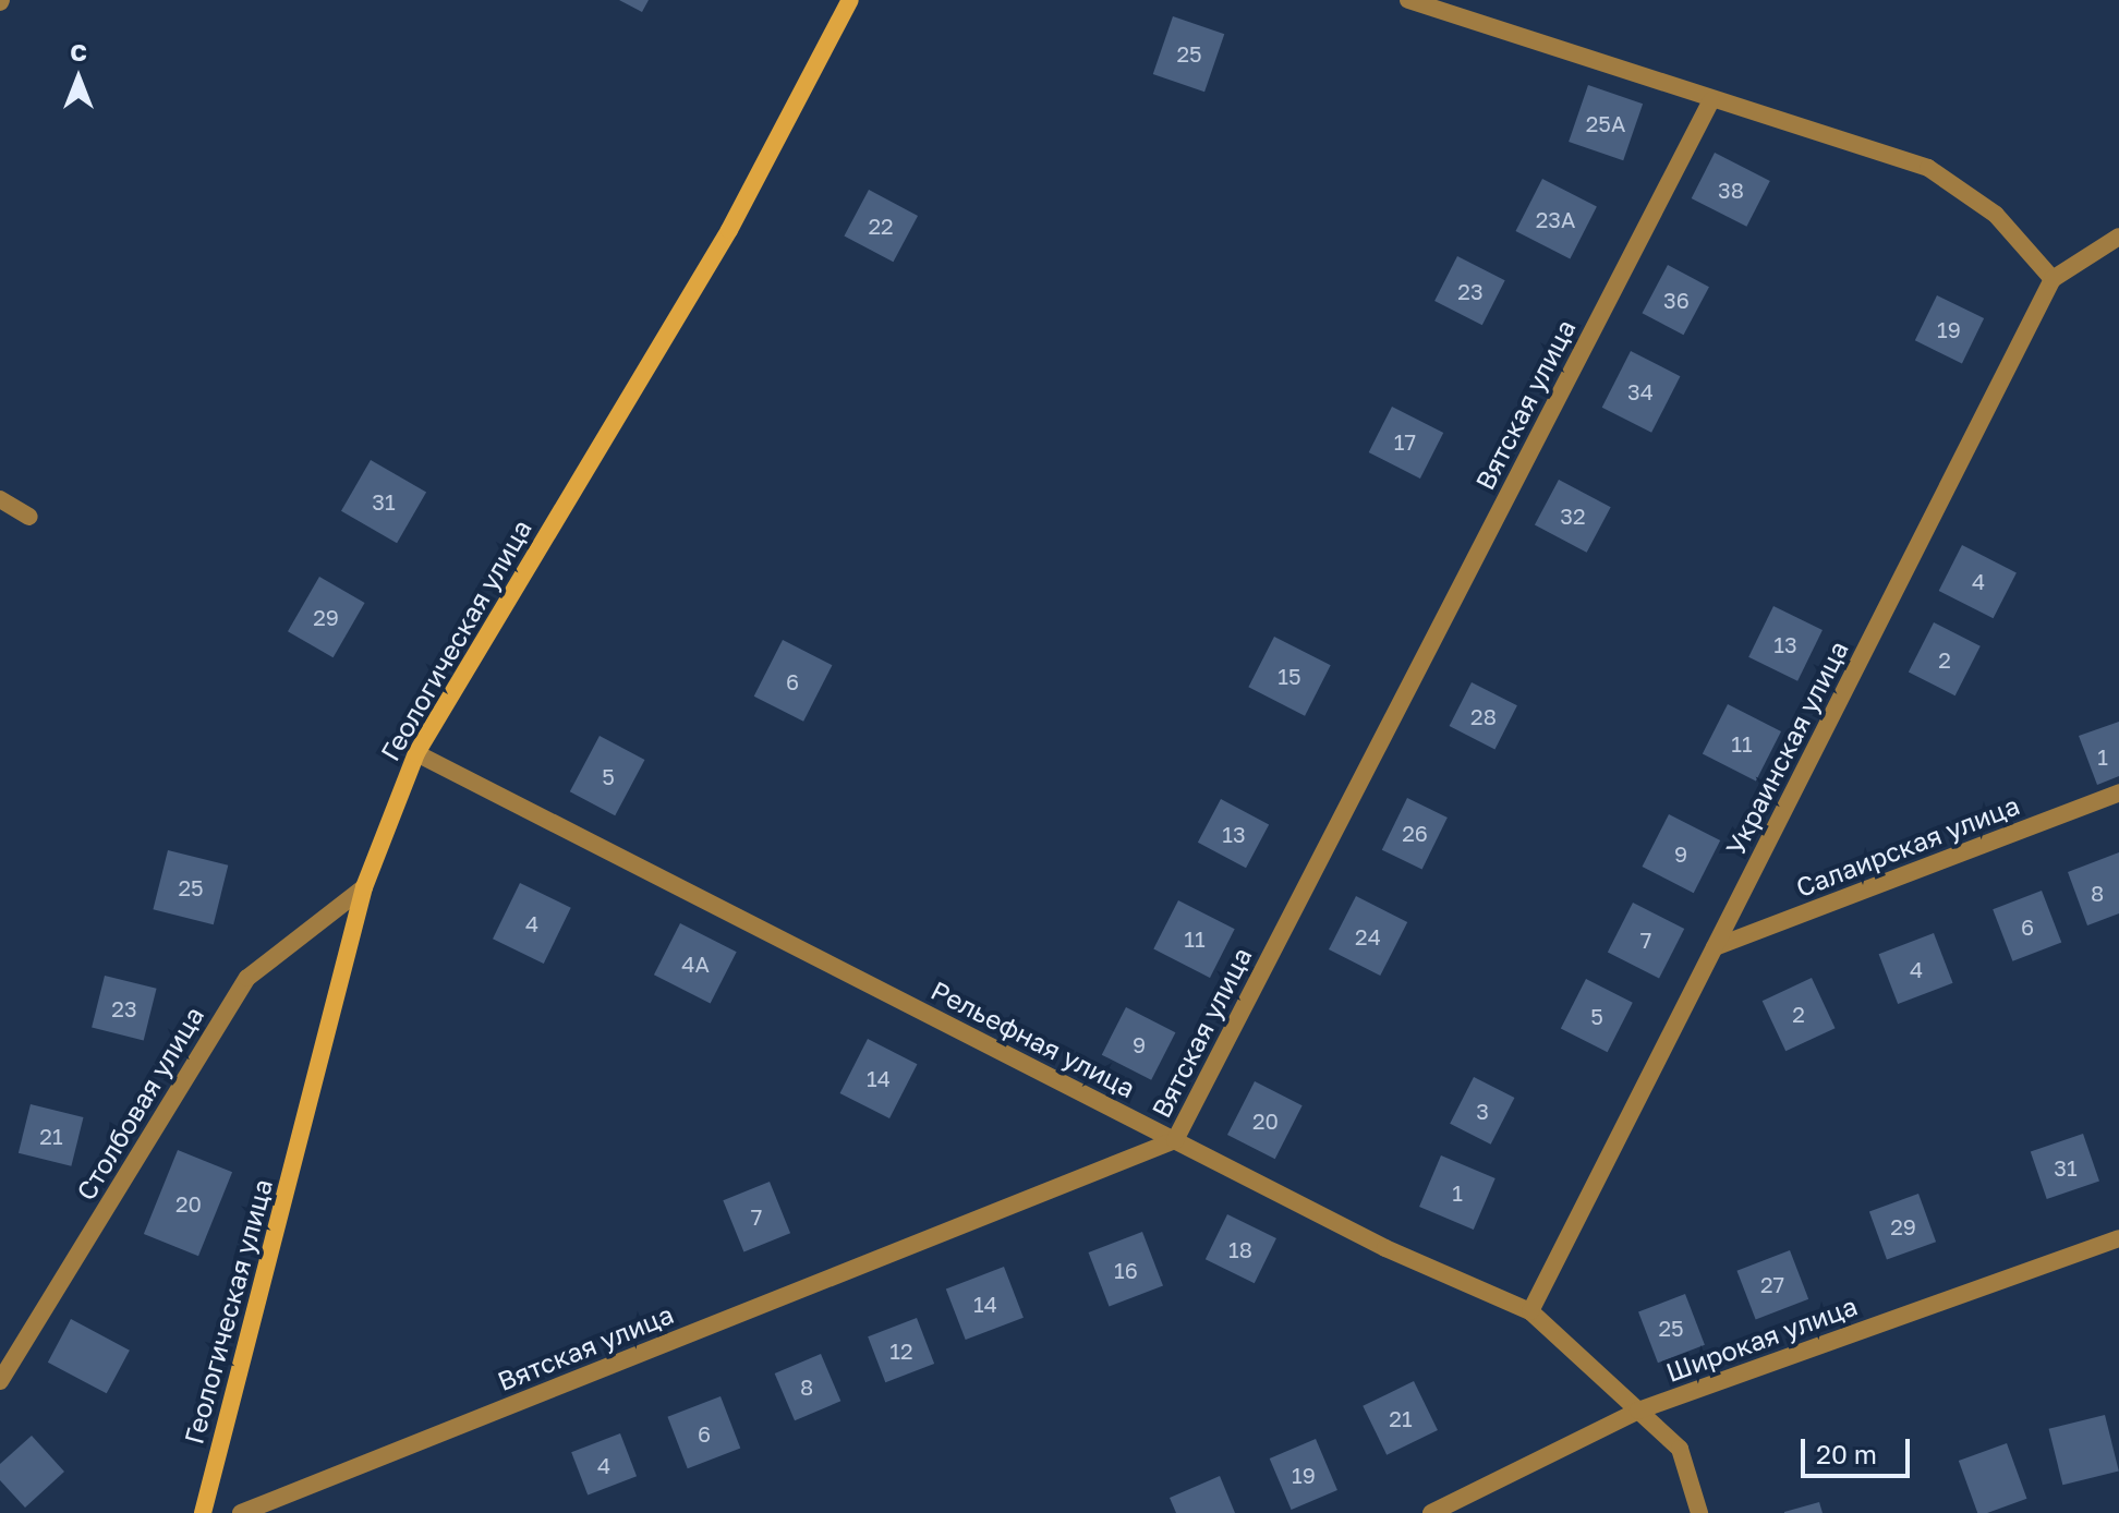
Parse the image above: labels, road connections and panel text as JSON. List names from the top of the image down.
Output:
{
  "streets": {
    "street": [
      "Вятская улица",
      "Геологическая улица",
      "Украинская улица",
      "Салаирская улица",
      "Рельефная улица",
      "Столбовая улица",
      "Широкая улица"
    ]
  },
  "crossings": [
    ["Вятская улица", "Рельефная улица"],
    ["Геологическая улица", "Рельефная улица"],
    ["Геологическая улица", "Столбовая улица"],
    ["Украинская улица", "Салаирская улица"],
    ["Украинская улица", "Рельефная улица"],
    ["Рельефная улица", "Широкая улица"]
  ],
  "house_numbers": [
    "25",
    "25А",
    "38",
    "23А",
    "22",
    "23",
    "36",
    "19",
    "34",
    "17",
    "31",
    "32",
    "4",
    "29",
    "13",
    "2",
    "15",
    "6",
    "28",
    "11",
    "1",
    "5",
    "26",
    "13",
    "9",
    "25",
    "8",
    "4",
    "6",
    "24",
    "11",
    "7",
    "4А",
    "4",
    "23",
    "2",
    "5",
    "9",
    "14",
    "3",
    "20",
    "21",
    "31",
    "1",
    "20",
    "7",
    "29",
    "18",
    "16",
    "27",
    "14",
    "25",
    "12",
    "8",
    "21",
    "6",
    "4",
    "19"
  ],
  "scale_bar": "20 m",
  "north": "top"
}
